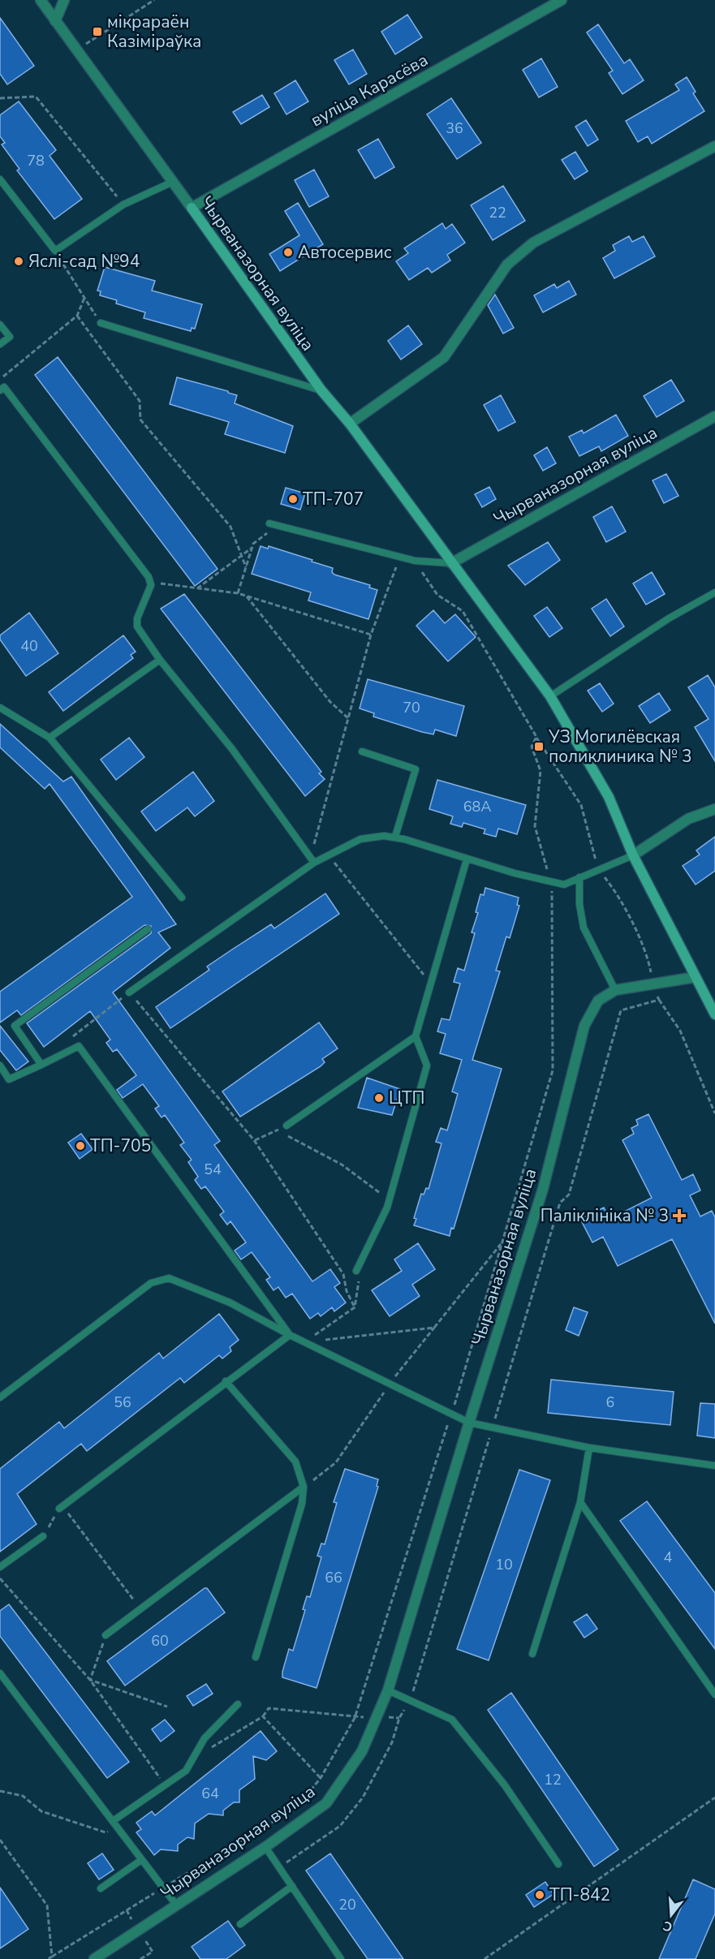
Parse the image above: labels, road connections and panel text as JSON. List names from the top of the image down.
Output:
{
  "streets": {
    "street": ["вуліца Карасёва", "Чырваназорная вуліца"]
  },
  "crossings": [
    ["вуліца Карасёва", "Чырваназорная вуліца"]
  ],
  "places": {
    "transit": ["мікрараён Казіміраўка", "УЗ Могилёвская поликлиника № 3"],
    "other": [
      "Автосервис",
      "Яслі-сад №94",
      "ТП-707",
      "ЦТП",
      "ТП-705",
      "ТП-842"
    ],
    "health": ["Паліклініка № 3"]
  },
  "house_numbers": [
    "36",
    "78",
    "22",
    "40",
    "70",
    "68А",
    "54",
    "56",
    "6",
    "4",
    "10",
    "66",
    "60",
    "12",
    "64",
    "20"
  ],
  "north": "bottom"
}
